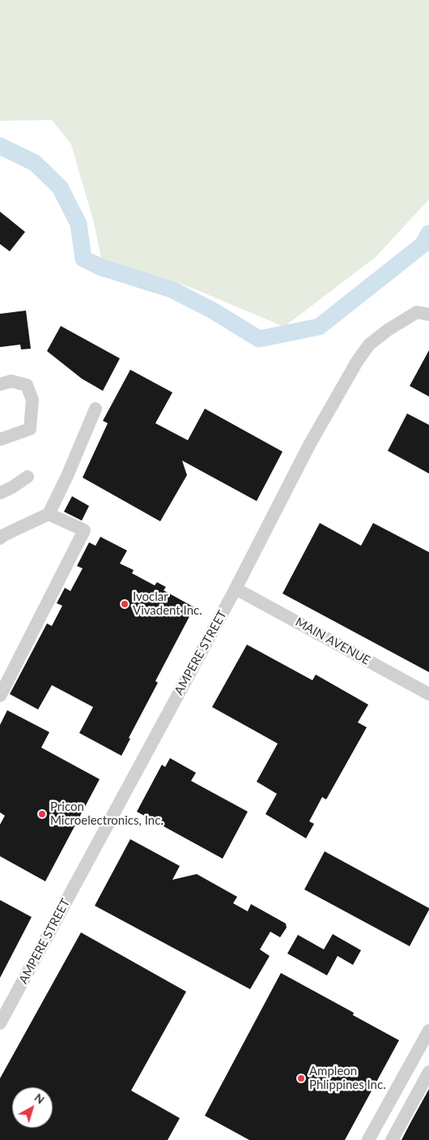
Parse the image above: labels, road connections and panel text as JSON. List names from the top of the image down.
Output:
{
  "streets": {
    "street": ["MAIN AVENUE", "AMPERE STREET"]
  },
  "crossings": [
    ["MAIN AVENUE", "AMPERE STREET"]
  ],
  "places": ["Ivoclar Vivadent Inc.", "Pricon Microelectronics, Inc.", "Ampleon Phlippines Inc."],
  "north": "top right"
}
